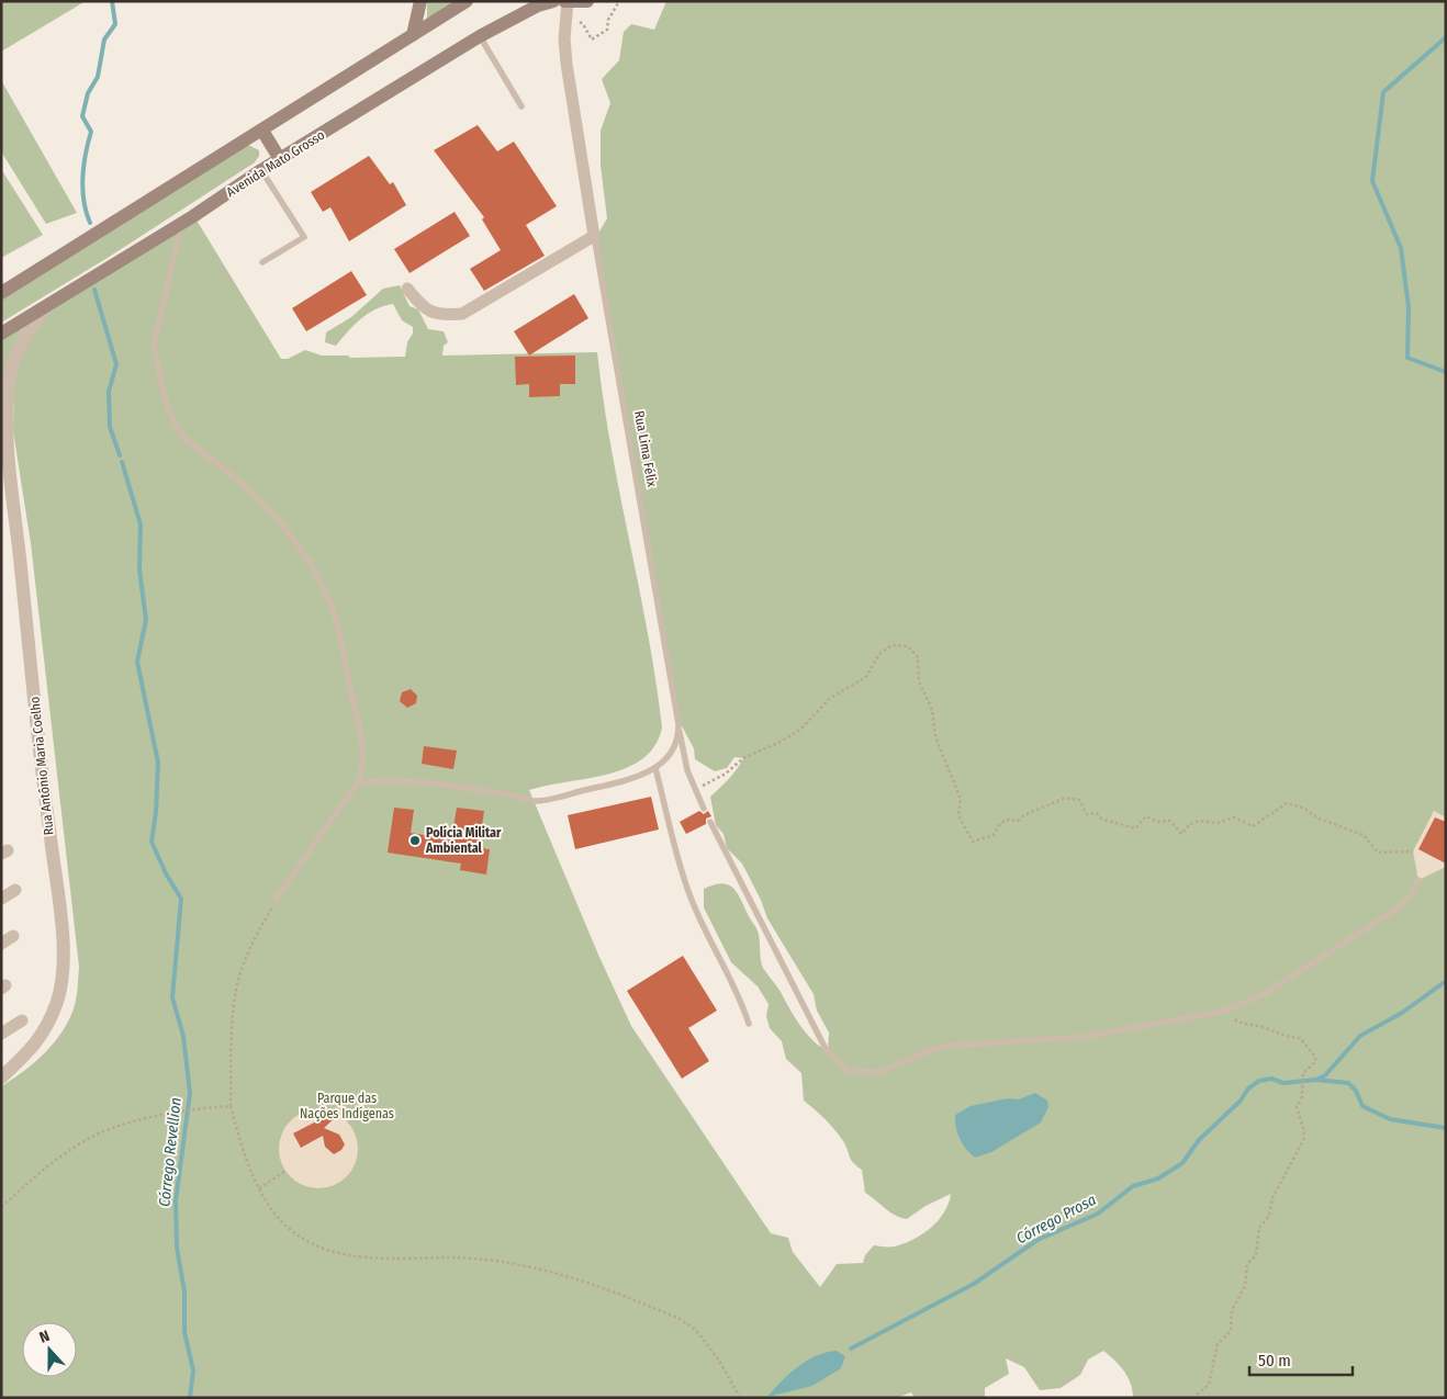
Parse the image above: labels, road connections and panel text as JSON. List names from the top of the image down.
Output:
{
  "streets": {
    "main road": ["Avenida Mato Grosso"],
    "street": ["Rua Lima Félix", "Rua Antônio Maria Coelho"]
  },
  "crossings": [
    ["Avenida Mato Grosso", "Rua Antônio Maria Coelho"]
  ],
  "water": ["Córrego Revellion", "Córrego Prosa"],
  "parks": ["Parque das Nações Indígenas"],
  "places": ["Polícia Militar Ambiental"],
  "scale_bar": "50 m",
  "north": "top"
}
